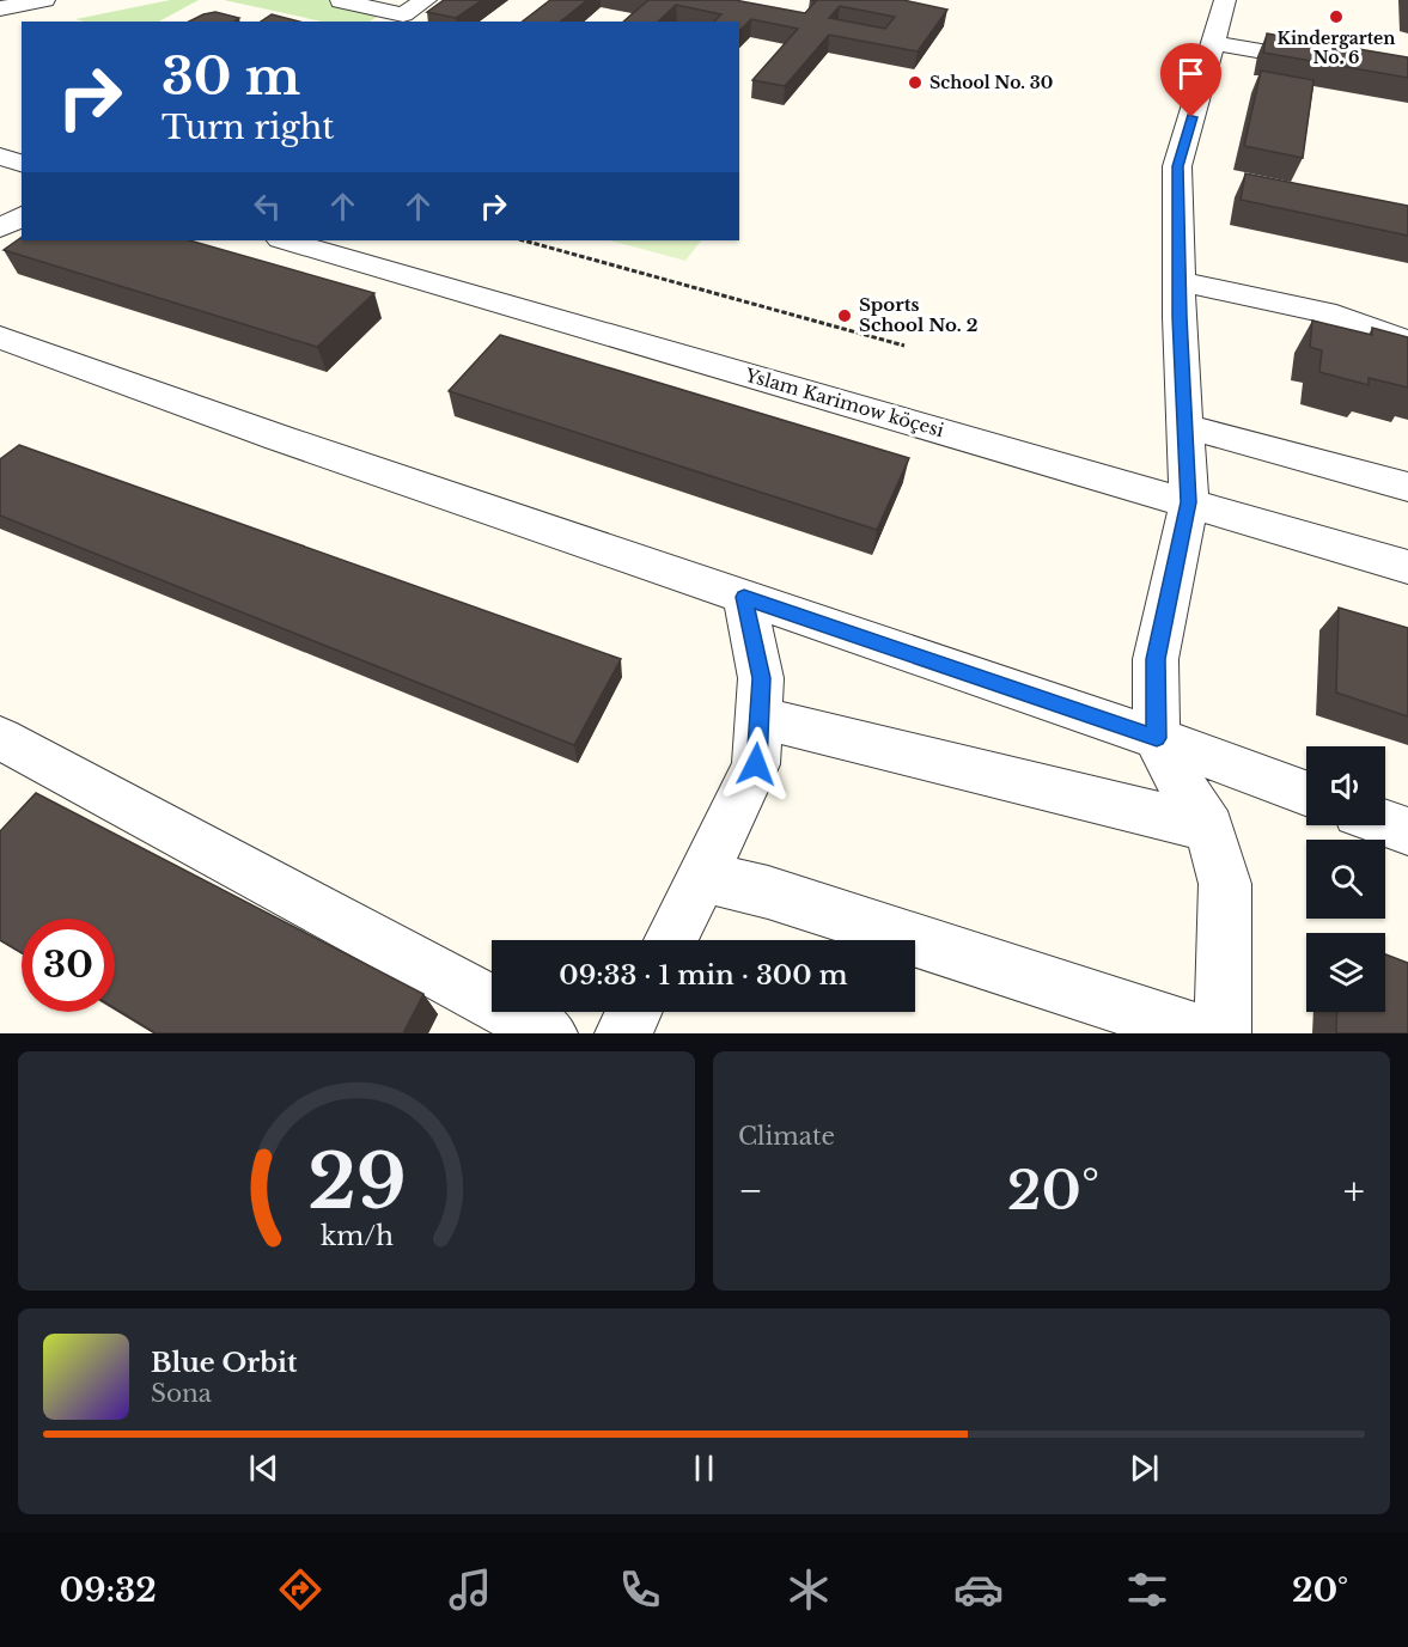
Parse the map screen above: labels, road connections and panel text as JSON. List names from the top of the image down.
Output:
{
  "streets": {
    "street": ["Yslam Karimow köçesi"]
  },
  "places": ["Kindergarten No. 6", "School No. 30", "Sports School No. 2"],
  "page": {
    "turn": ["30 m", "Turn right"],
    "limit": "30",
    "trip": "09:33 · 1 min · 300 m",
    "tile": "Climate",
    "heat": ["−", "20°", "+"],
    "song": ["Blue Orbit", "Sona"],
    "tabs": ["09:32", "20°"],
    "gauge": ["29", "km/h"]
  }
}
